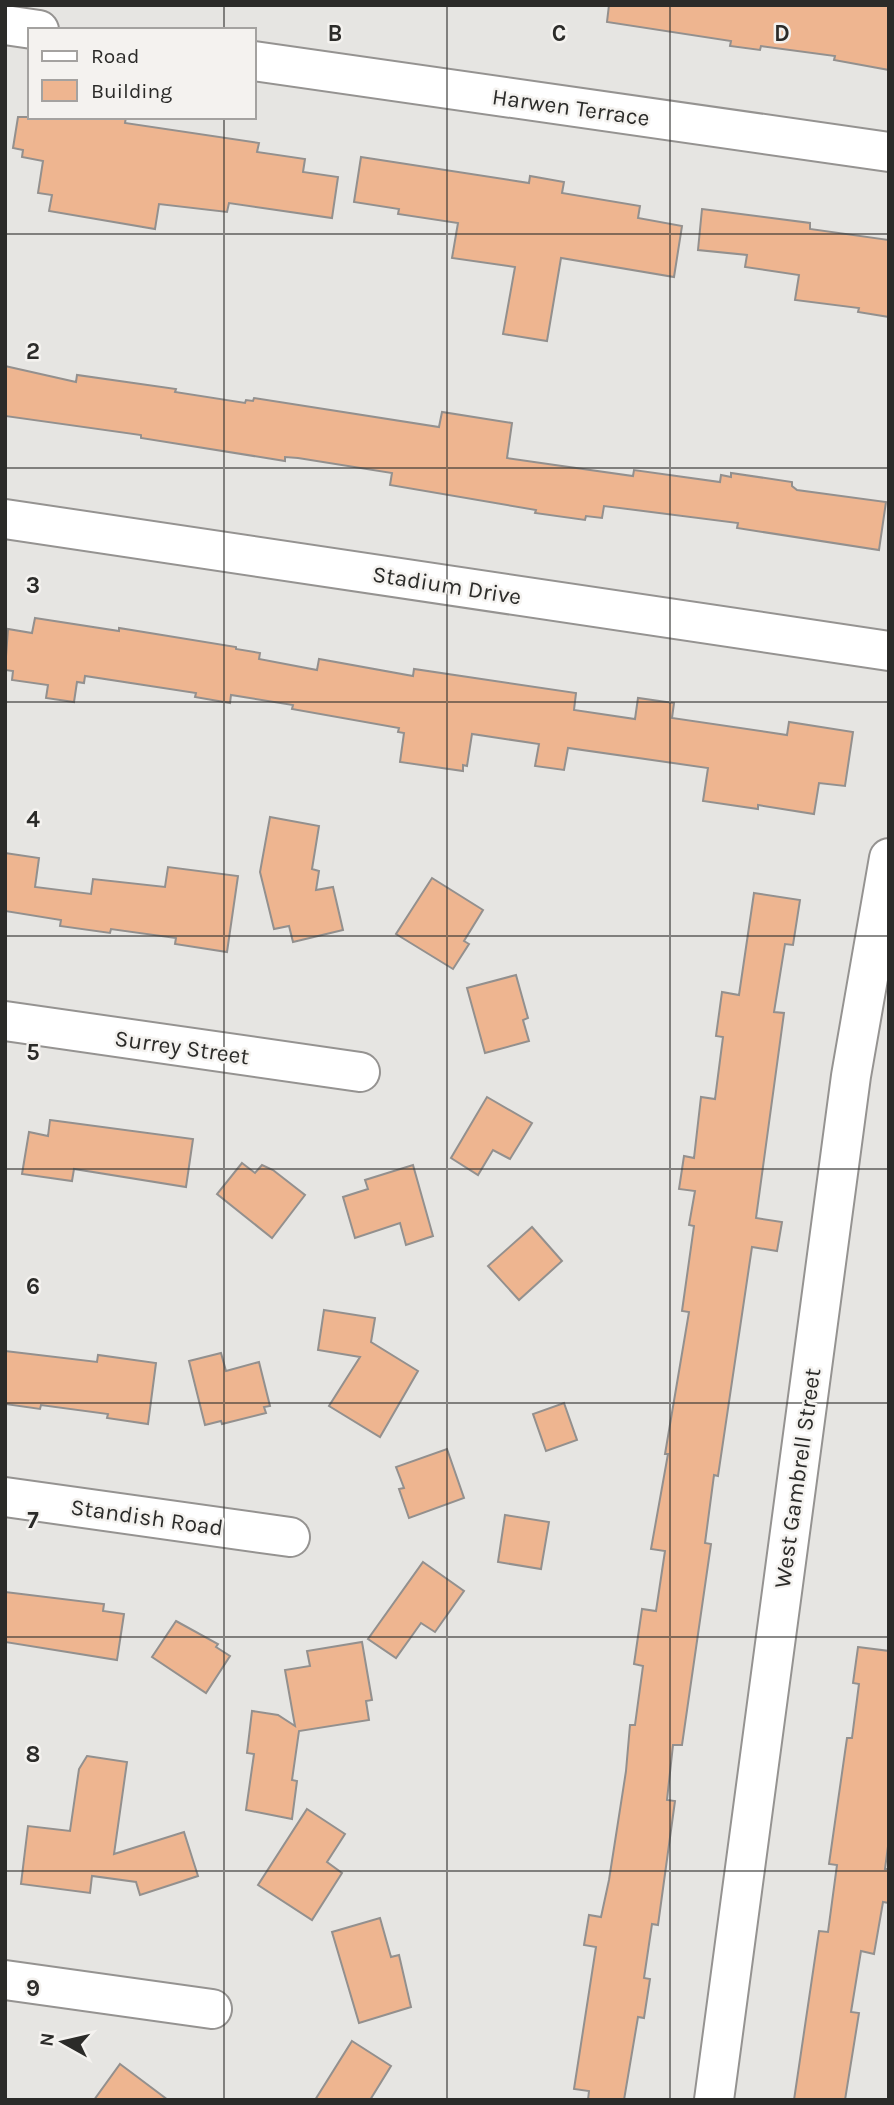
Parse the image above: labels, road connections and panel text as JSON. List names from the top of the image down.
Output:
{
  "streets": {
    "street": [
      "Harwen Terrace",
      "Stadium Drive",
      "Surrey Street",
      "West Gambrell Street",
      "Standish Road"
    ]
  },
  "legend": ["Road", "Building"],
  "north": "left",
  "grid": {
    "columns": ["B", "C", "D"],
    "rows": [
      "2",
      "3",
      "4",
      "5",
      "6",
      "7",
      "8",
      "9"
    ]
  }
}
